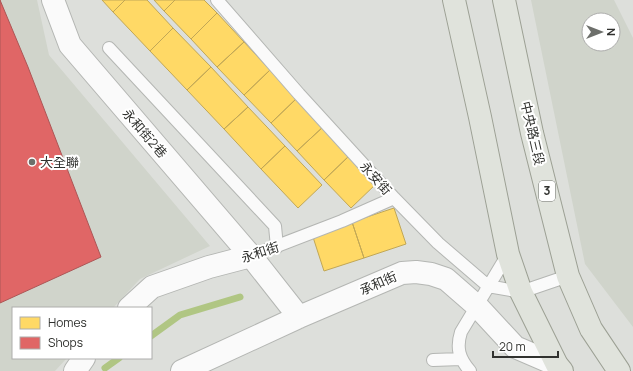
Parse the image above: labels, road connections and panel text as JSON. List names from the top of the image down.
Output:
{
  "streets": {
    "main road": ["中央路三段", "3"],
    "street": ["永和街2巷", "永和街", "承和街"],
    "lane": ["永安街"]
  },
  "crossings": [
    ["永和街2巷", "永和街"],
    ["永和街2巷", "承和街"],
    ["永安街", "永和街"]
  ],
  "places": ["大全聯"],
  "legend": ["Homes", "Shops"],
  "scale_bar": "20 m",
  "north": "right"
}
